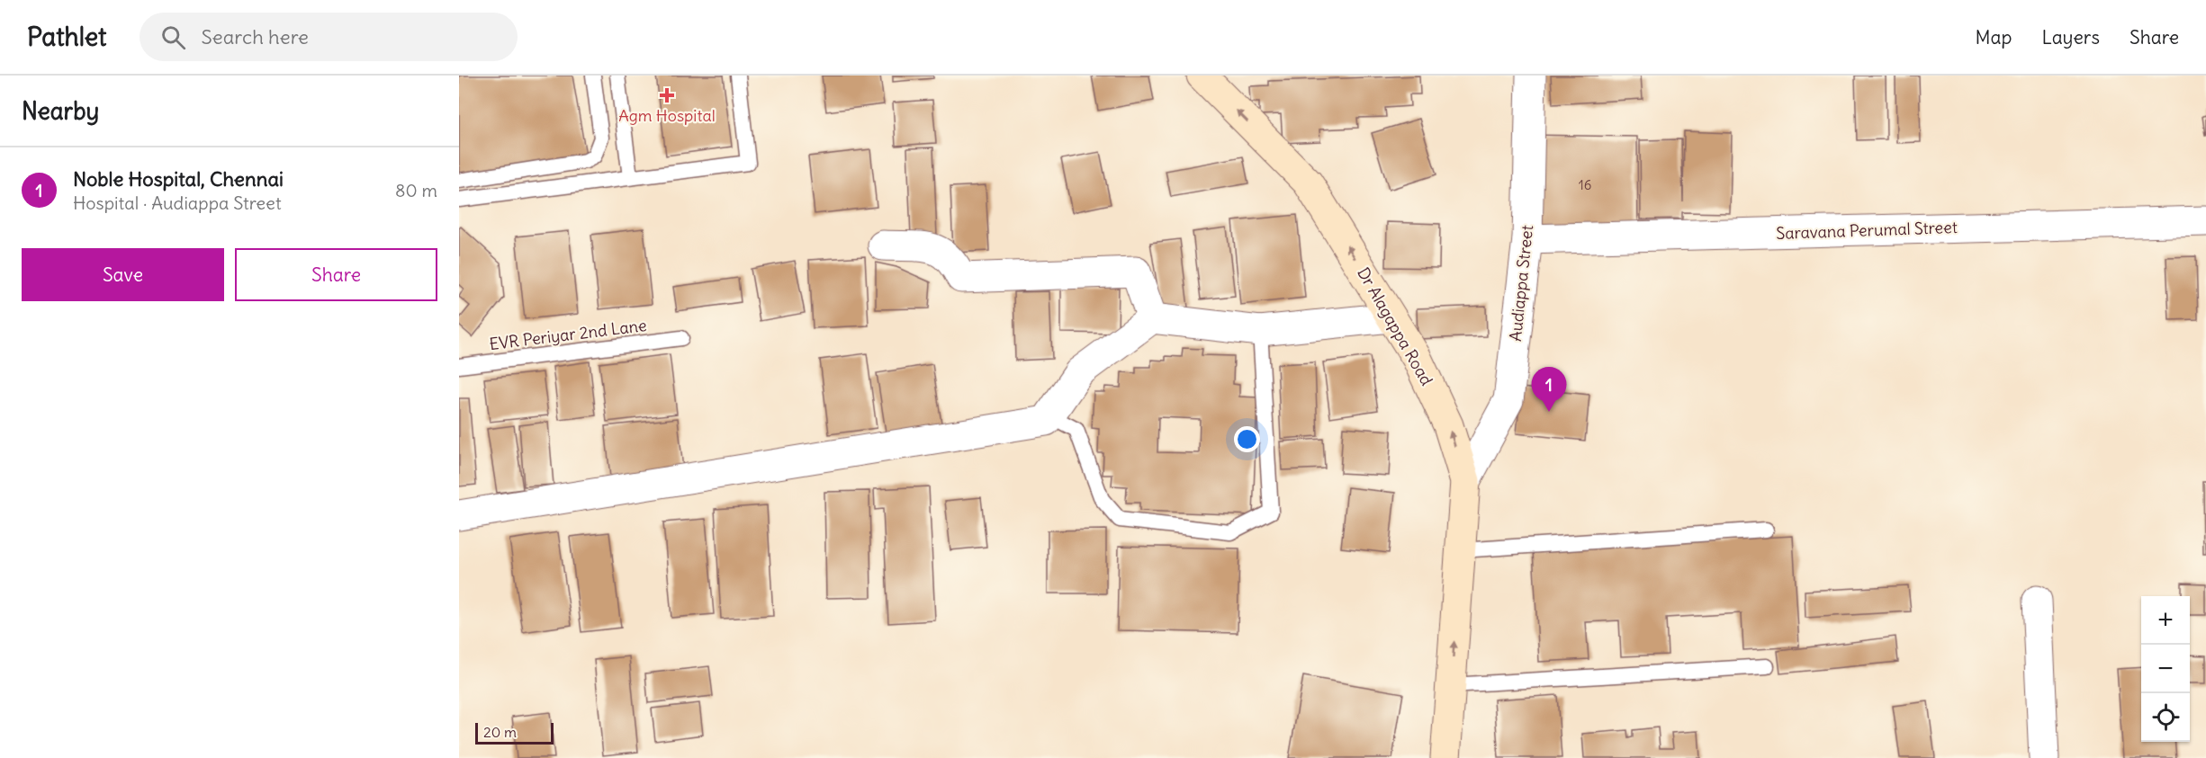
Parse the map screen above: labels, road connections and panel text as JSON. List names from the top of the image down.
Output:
{
  "streets": {
    "main road": ["Dr Alagappa Road"],
    "street": ["Saravana Perumal Street", "Audiappa Street"],
    "lane": ["EVR Periyar 2nd Lane"]
  },
  "crossings": [
    ["Saravana Perumal Street", "Audiappa Street"],
    ["Audiappa Street", "Dr Alagappa Road"]
  ],
  "one_way": ["Dr Alagappa Road"],
  "places": {
    "health": ["Agm Hospital"]
  },
  "house_numbers": ["16"],
  "scale_bar": "20 m",
  "page": {
    "header": "Pathlet",
    "search": "Search here",
    "nav": ["Map", "Layers", "Share"],
    "heading": "Nearby",
    "list": [
      {
        "mark": "1",
        "name": "Noble Hospital, Chennai",
        "note": "Hospital · Audiappa Street",
        "value": "80 m"
      }
    ],
    "buttons": ["Save", "Share"],
    "pins": "1",
    "map_buttons": ["+", "−"],
    "scale": "20 m"
  }
}
